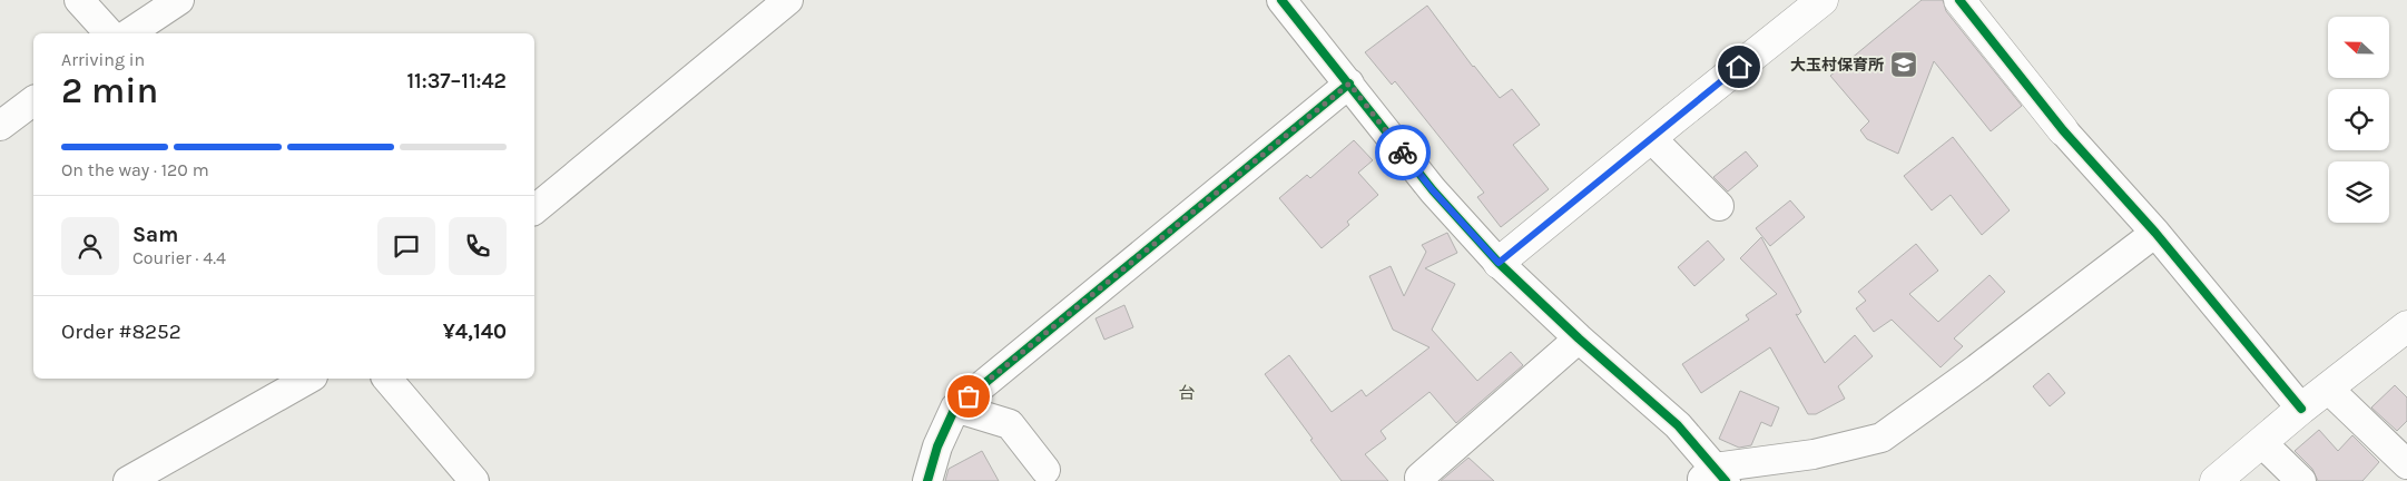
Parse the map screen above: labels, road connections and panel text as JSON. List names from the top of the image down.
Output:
{
  "districts": ["台"],
  "places": {
    "school or university": ["大玉村保育所"]
  },
  "north": "left",
  "page": {
    "heading": ["2 min", "Arriving in", "11:37–11:42"],
    "panel": [
      "Sam",
      "Courier · 4.4",
      "Order #8252",
      "¥4,140"
    ],
    "bar": "On the way · 120 m"
  }
}
